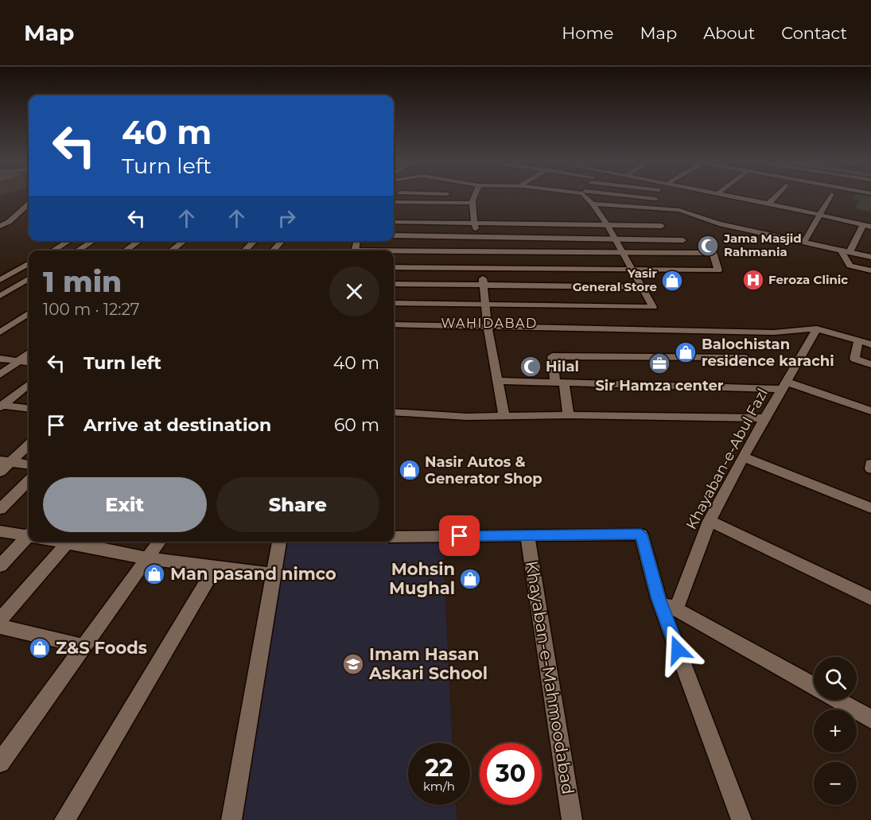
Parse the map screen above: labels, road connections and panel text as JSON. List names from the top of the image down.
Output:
{
  "streets": {
    "street": ["Khayaban-e-Abul Fazl", "Khayaban-e-Mahmoodabad"]
  },
  "districts": ["WAHIDABAD"],
  "places": {
    "mosque": ["Jama Masjid Rahmania", "Hilal"],
    "hospital": ["Feroza Clinic"],
    "shop": [
      "Yasir General Store",
      "Balochistan residence karachi",
      "Nasir Autos & Generator Shop",
      "Man pasand nimco",
      "Mohsin Mughal",
      "Z&S Foods"
    ],
    "office": ["Sir Hamza center"],
    "school or university": ["Imam Hasan Askari School"]
  },
  "page": {
    "header": "Map",
    "nav": [
      "Home",
      "Map",
      "About",
      "Contact"
    ],
    "turn": ["40 m", "Turn left"],
    "heading": ["1 min", "100 m · 12:27"],
    "list": [
      {
        "name": "Turn left",
        "value": "40 m"
      },
      {
        "name": "Arrive at destination",
        "value": "60 m"
      }
    ],
    "buttons": ["Exit", "Share"],
    "map_buttons": ["+", "−"],
    "speed": "22 km/h",
    "limit": "30"
  }
}
